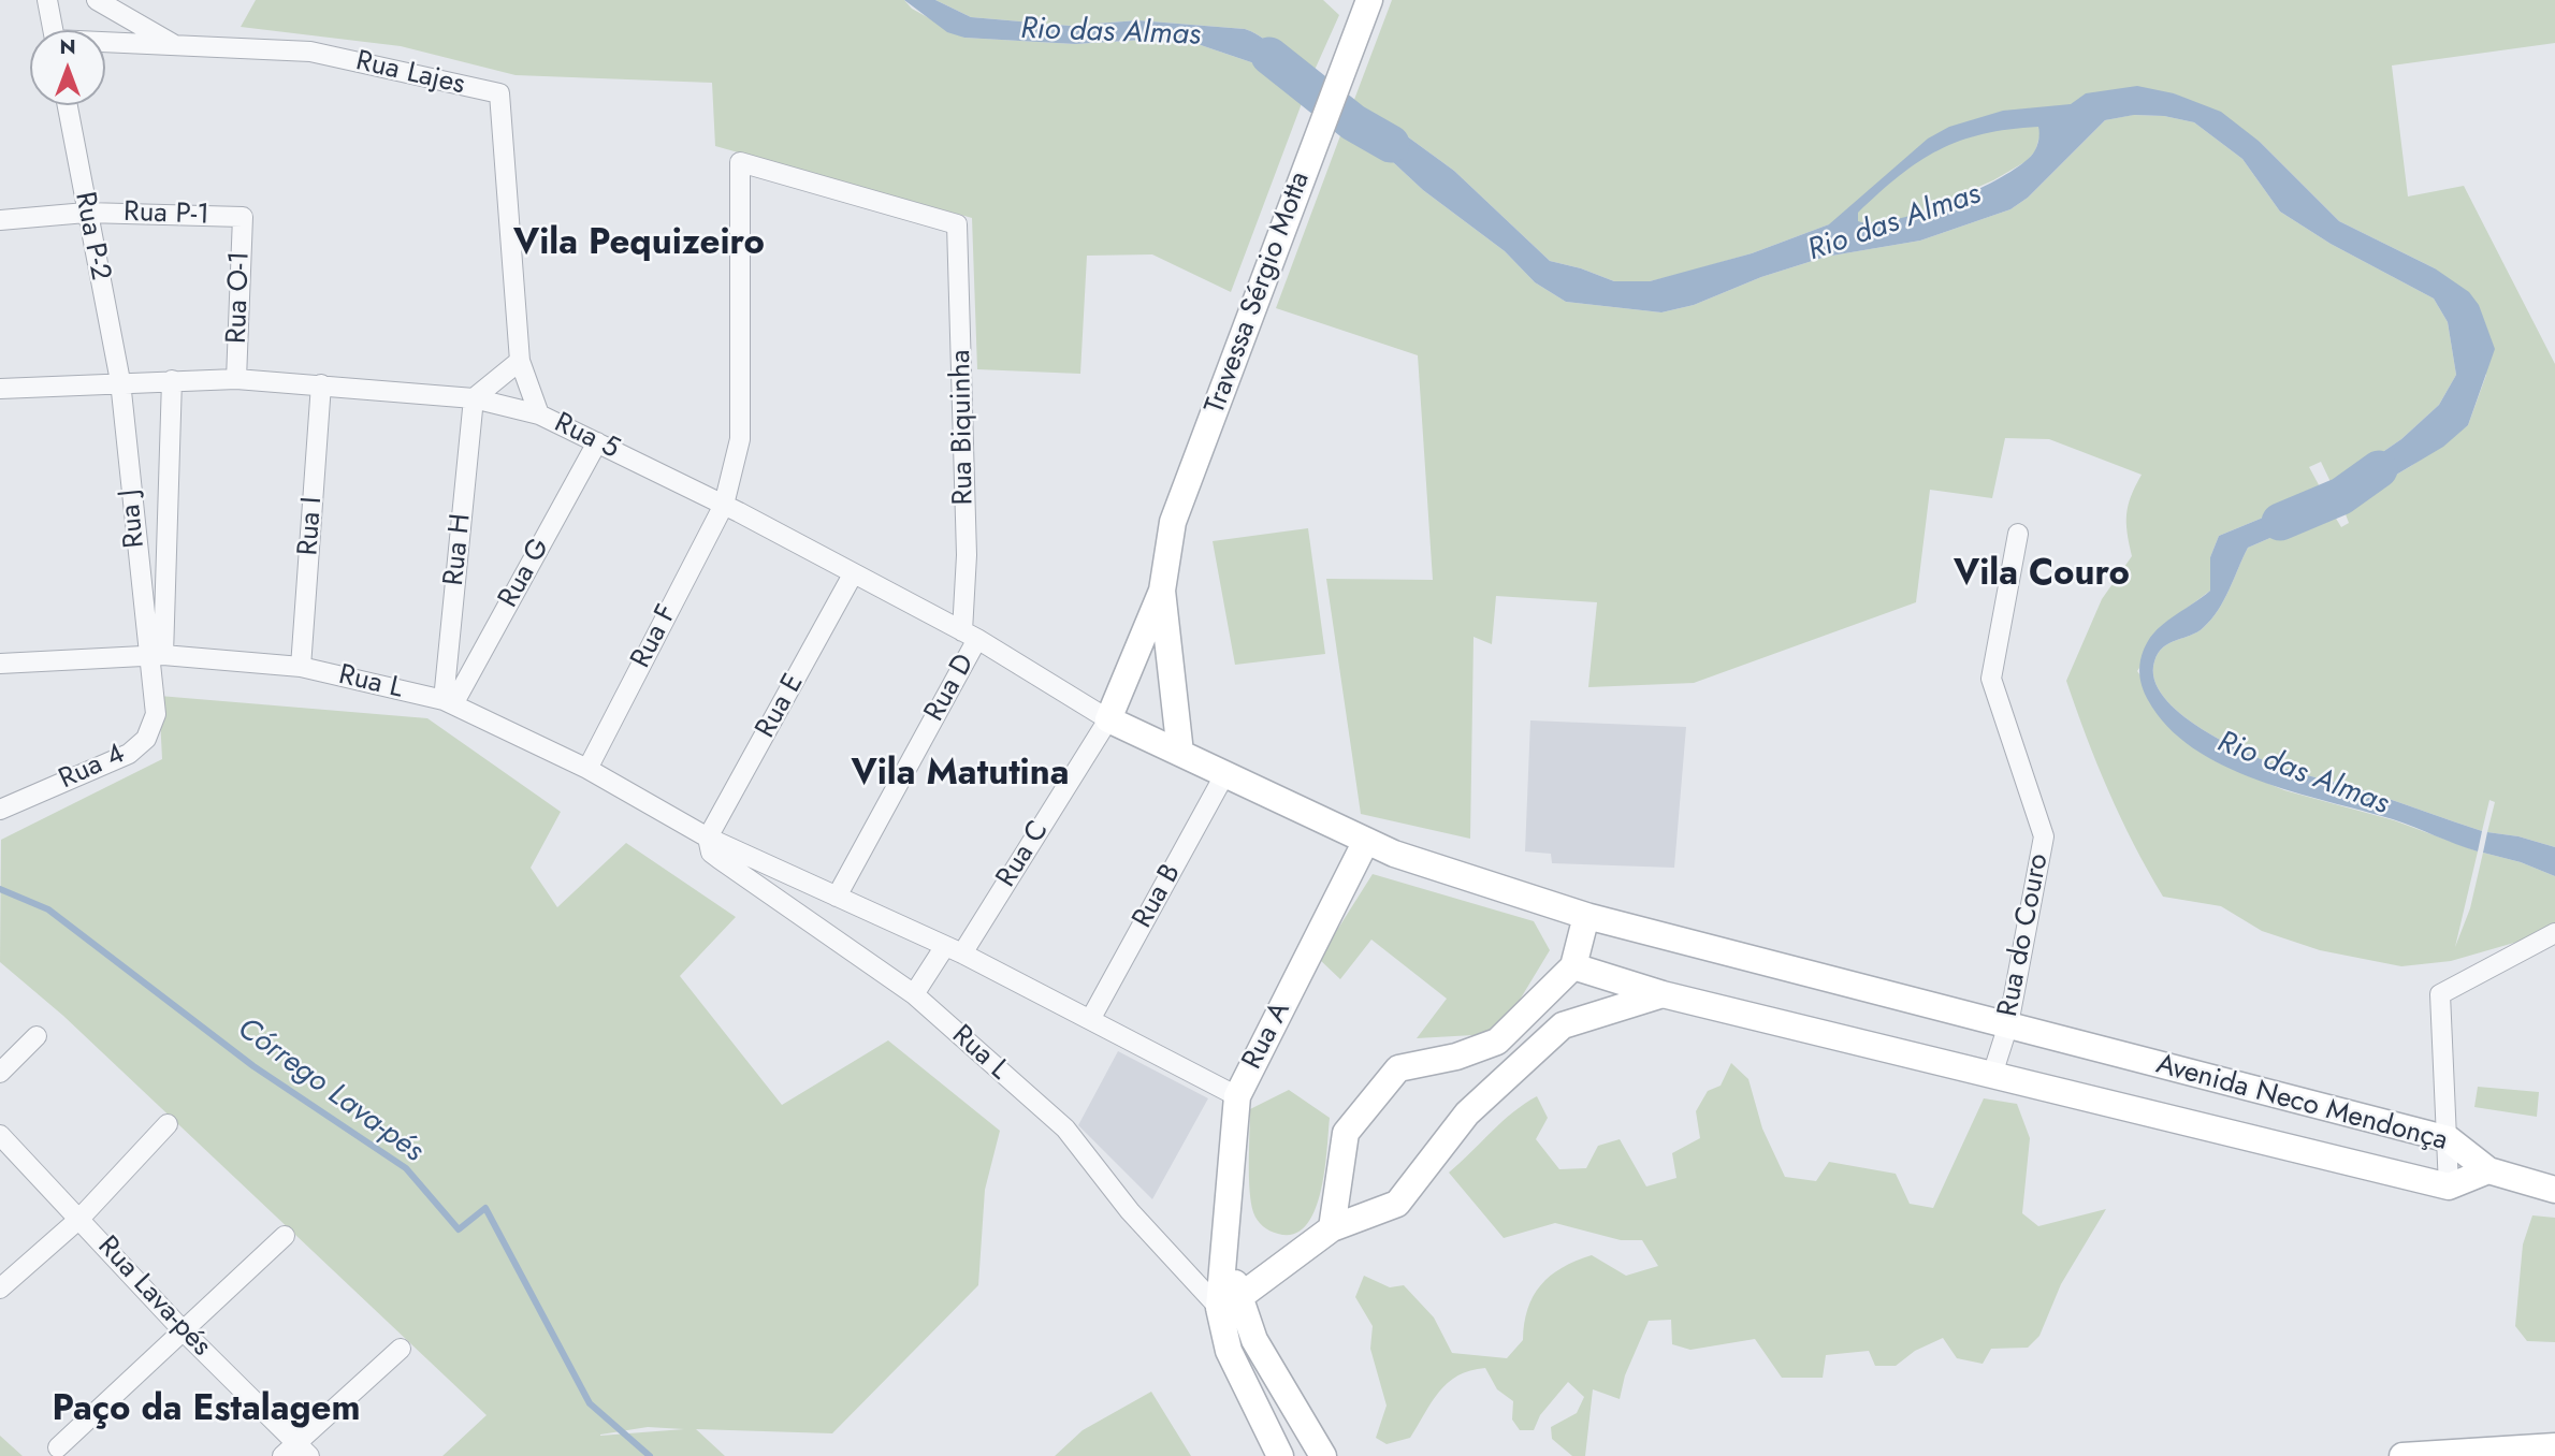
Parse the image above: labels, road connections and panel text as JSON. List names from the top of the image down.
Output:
{
  "streets": {
    "street": [
      "Rua Lajes",
      "Rua P-1",
      "Rua P-2",
      "Travessa Sérgio Motta",
      "Rua O-1",
      "Rua Biquinha",
      "Rua 5",
      "Rua J",
      "Rua I",
      "Rua H",
      "Rua G",
      "Rua F",
      "Rua L",
      "Rua D",
      "Rua E",
      "Rua 4",
      "Rua C",
      "Rua B",
      "Rua do Couro",
      "Rua A",
      "Avenida Neco Mendonça",
      "Rua Lava-pés"
    ]
  },
  "crossings": [
    ["Rua Lajes", "Rua 5"],
    ["Rua P-1", "Rua P-2"],
    ["Rua P-1", "Rua O-1"],
    ["Rua P-2", "Rua 5"],
    ["Rua P-2", "Rua J"],
    ["Rua O-1", "Rua 5"],
    ["Rua Biquinha", "Rua 5"],
    ["Rua Biquinha", "Rua F"],
    ["Rua Biquinha", "Rua D"],
    ["Rua 5", "Rua J"],
    ["Rua 5", "Rua I"],
    ["Rua 5", "Rua H"],
    ["Rua 5", "Rua G"],
    ["Rua 5", "Rua F"],
    ["Rua 5", "Rua D"],
    ["Rua 5", "Rua E"],
    ["Rua 5", "Rua C"],
    ["Rua 5", "Avenida Neco Mendonça"],
    ["Rua J", "Rua L"],
    ["Rua J", "Rua 4"],
    ["Rua I", "Rua L"],
    ["Rua H", "Rua G"],
    ["Rua H", "Rua L"],
    ["Rua G", "Rua L"],
    ["Rua F", "Rua L"],
    ["Rua L", "Rua D"],
    ["Rua L", "Rua E"],
    ["Rua L", "Rua 4"],
    ["Rua L", "Rua C"],
    ["Rua L", "Rua B"],
    ["Rua L", "Rua A"],
    ["Rua C", "Avenida Neco Mendonça"],
    ["Rua B", "Avenida Neco Mendonça"],
    ["Rua do Couro", "Avenida Neco Mendonça"],
    ["Rua A", "Avenida Neco Mendonça"]
  ],
  "districts": [
    "Vila Pequizeiro",
    "Vila Couro",
    "Vila Matutina",
    "Paço da Estalagem"
  ],
  "water": ["Rio das Almas", "Córrego Lava-pés"],
  "north": "top"
}
